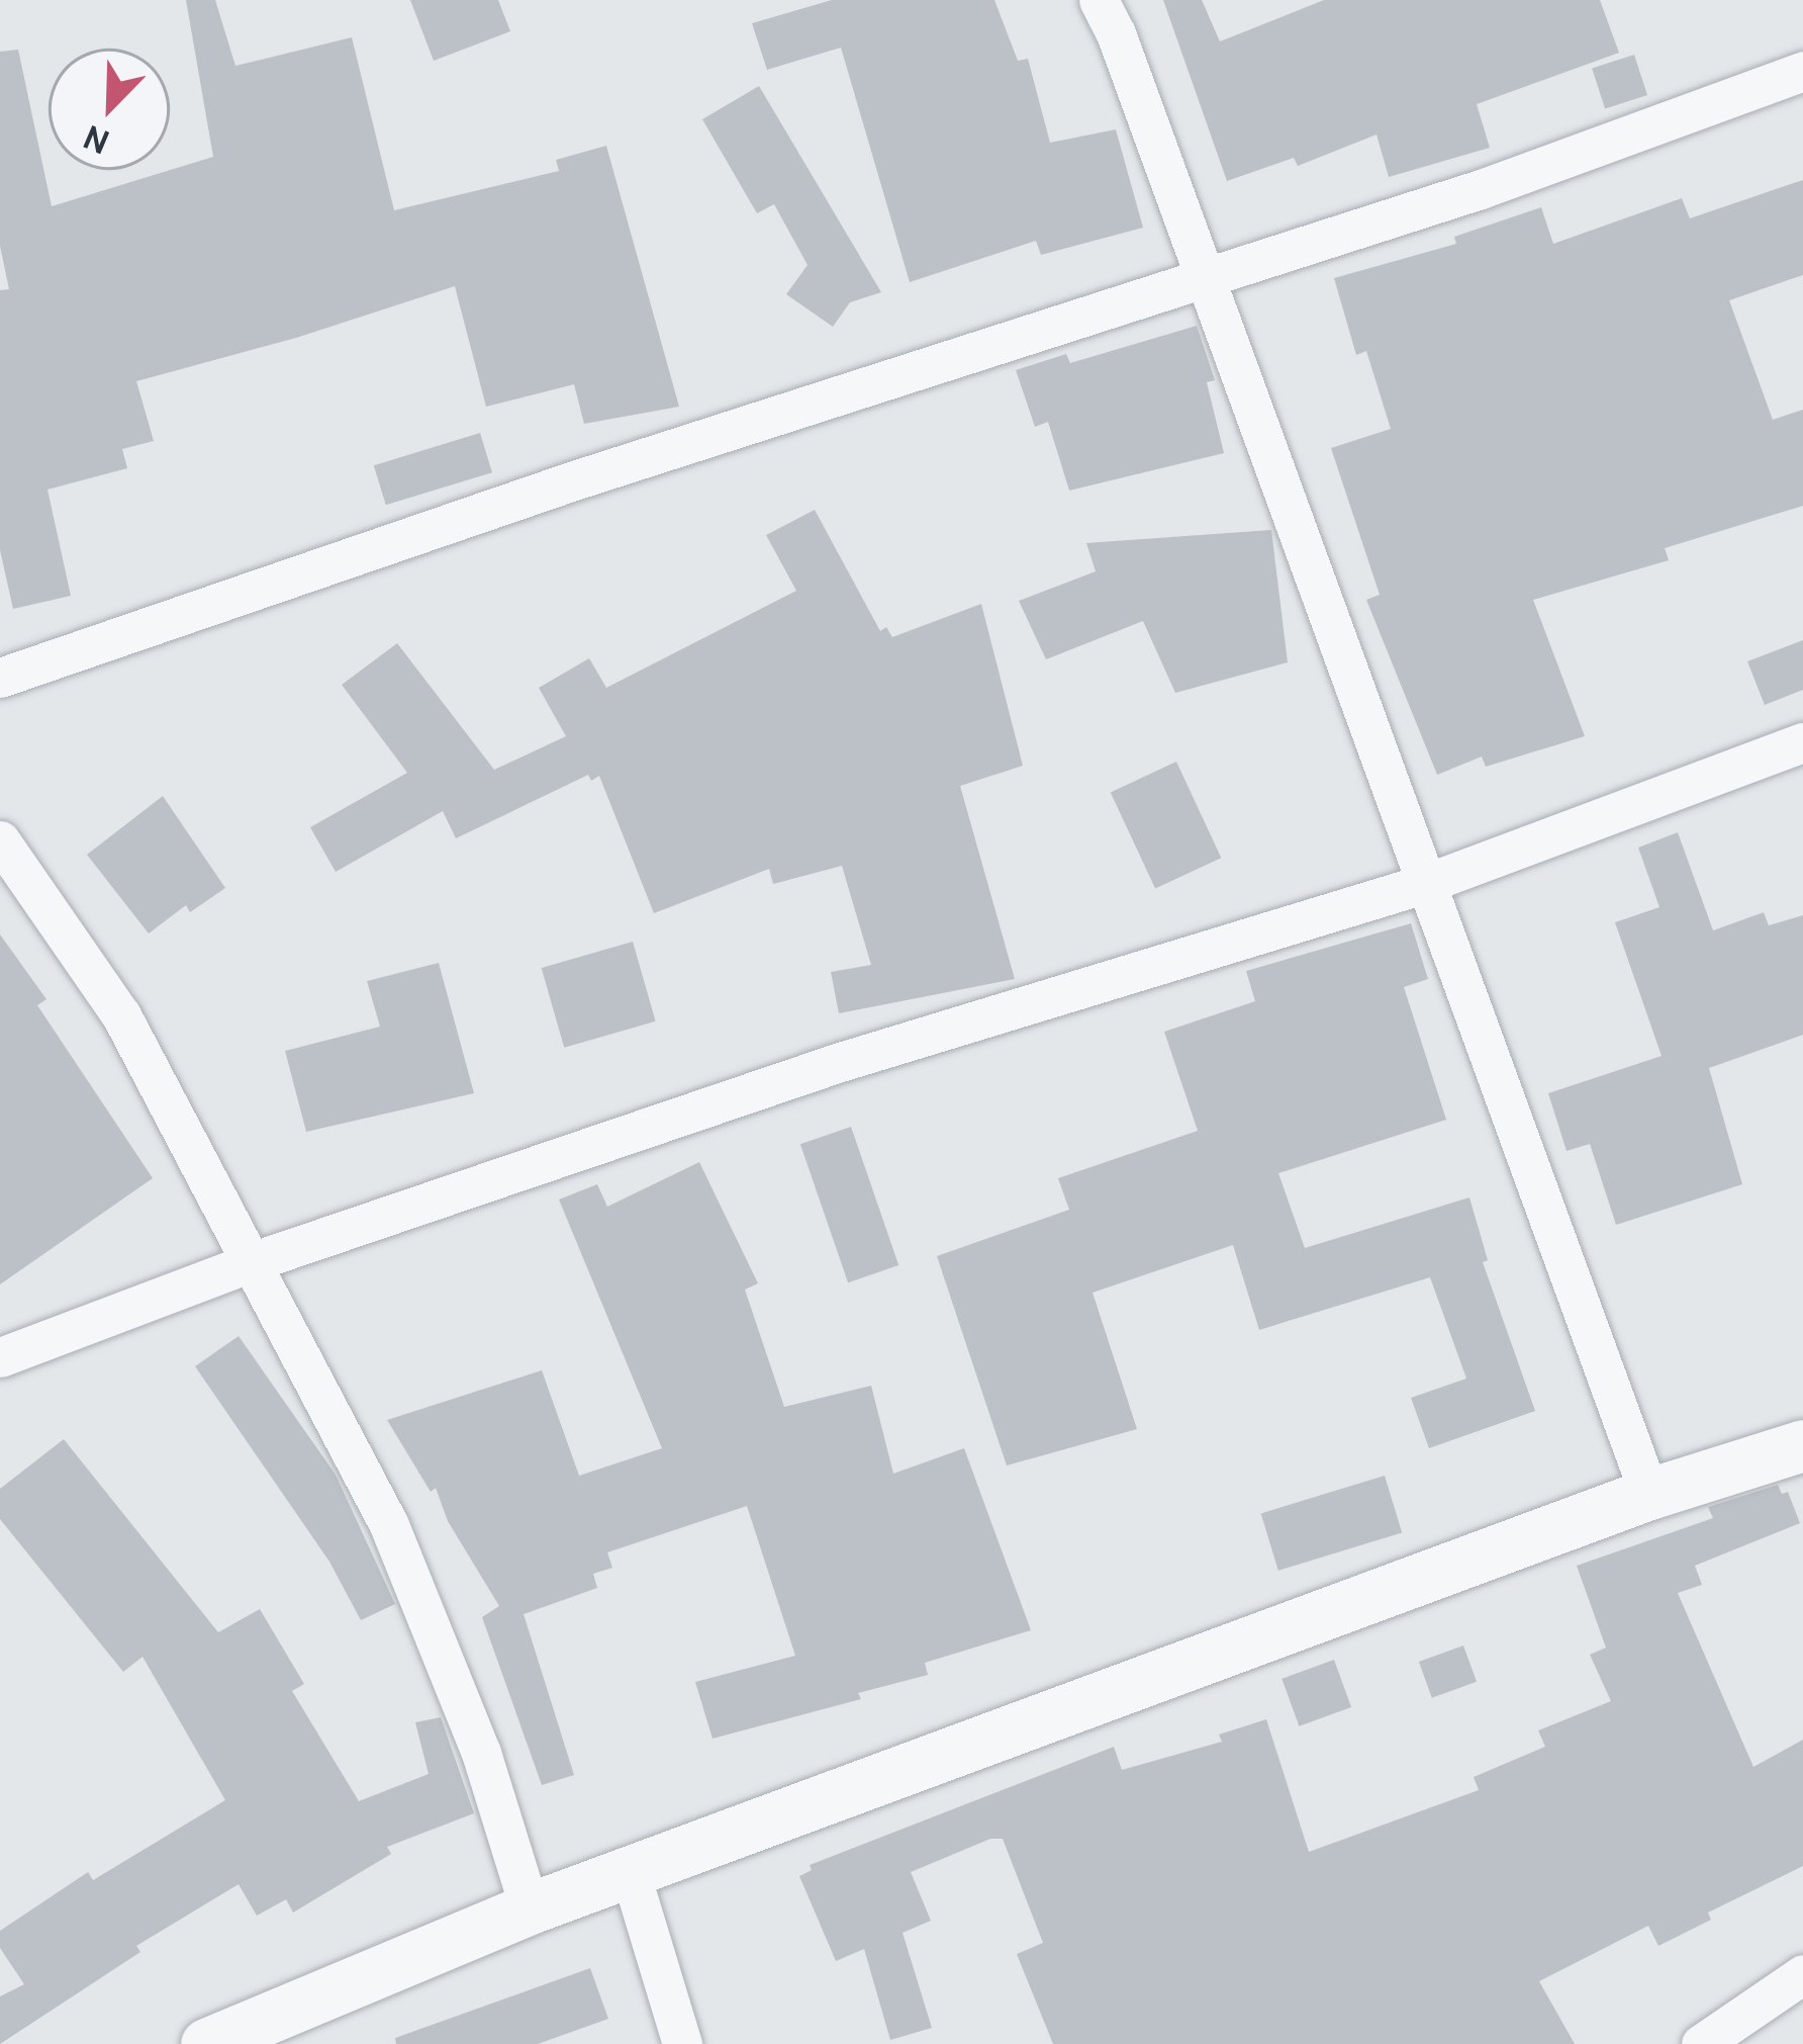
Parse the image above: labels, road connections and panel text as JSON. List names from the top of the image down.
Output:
{
  "north": "bottom left"
}
